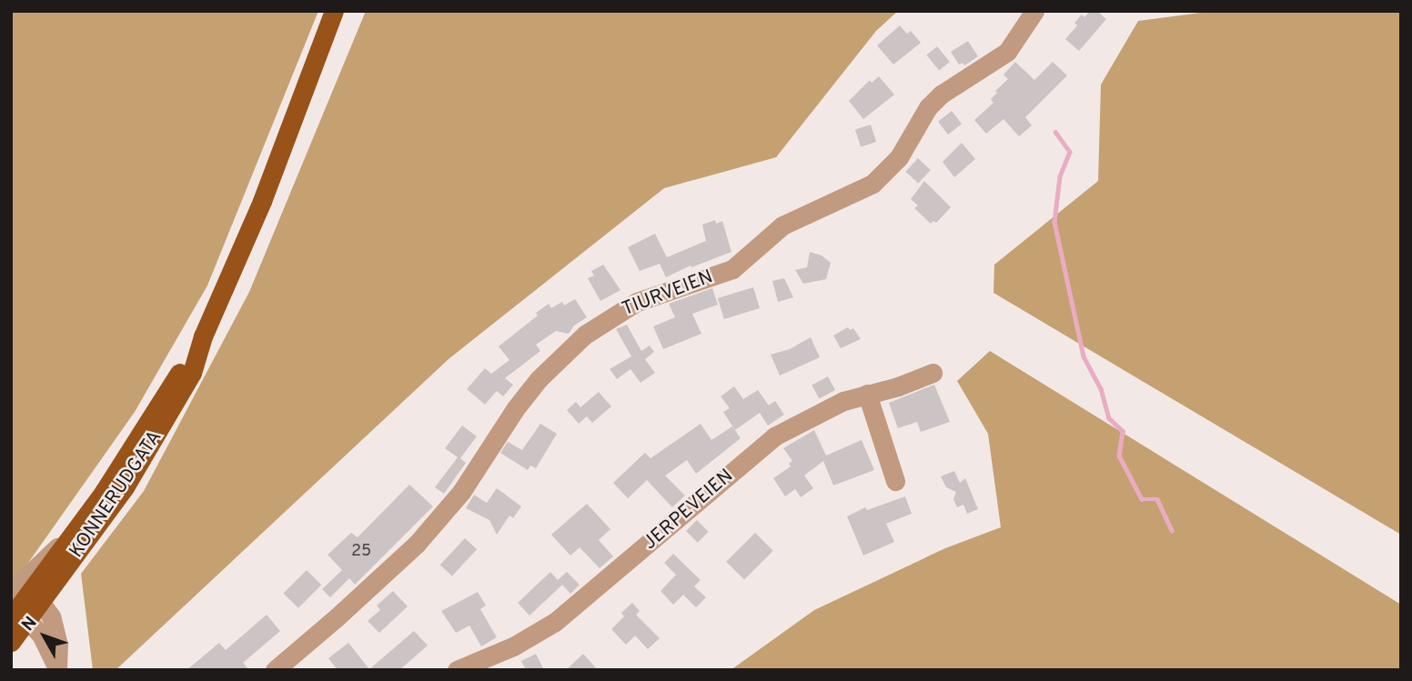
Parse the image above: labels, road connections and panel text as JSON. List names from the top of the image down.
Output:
{
  "streets": {
    "main road": ["KONNERUDGATA"],
    "street": ["TIURVEIEN", "JERPEVEIEN"]
  },
  "house_numbers": ["25"],
  "north": "top left"
}
